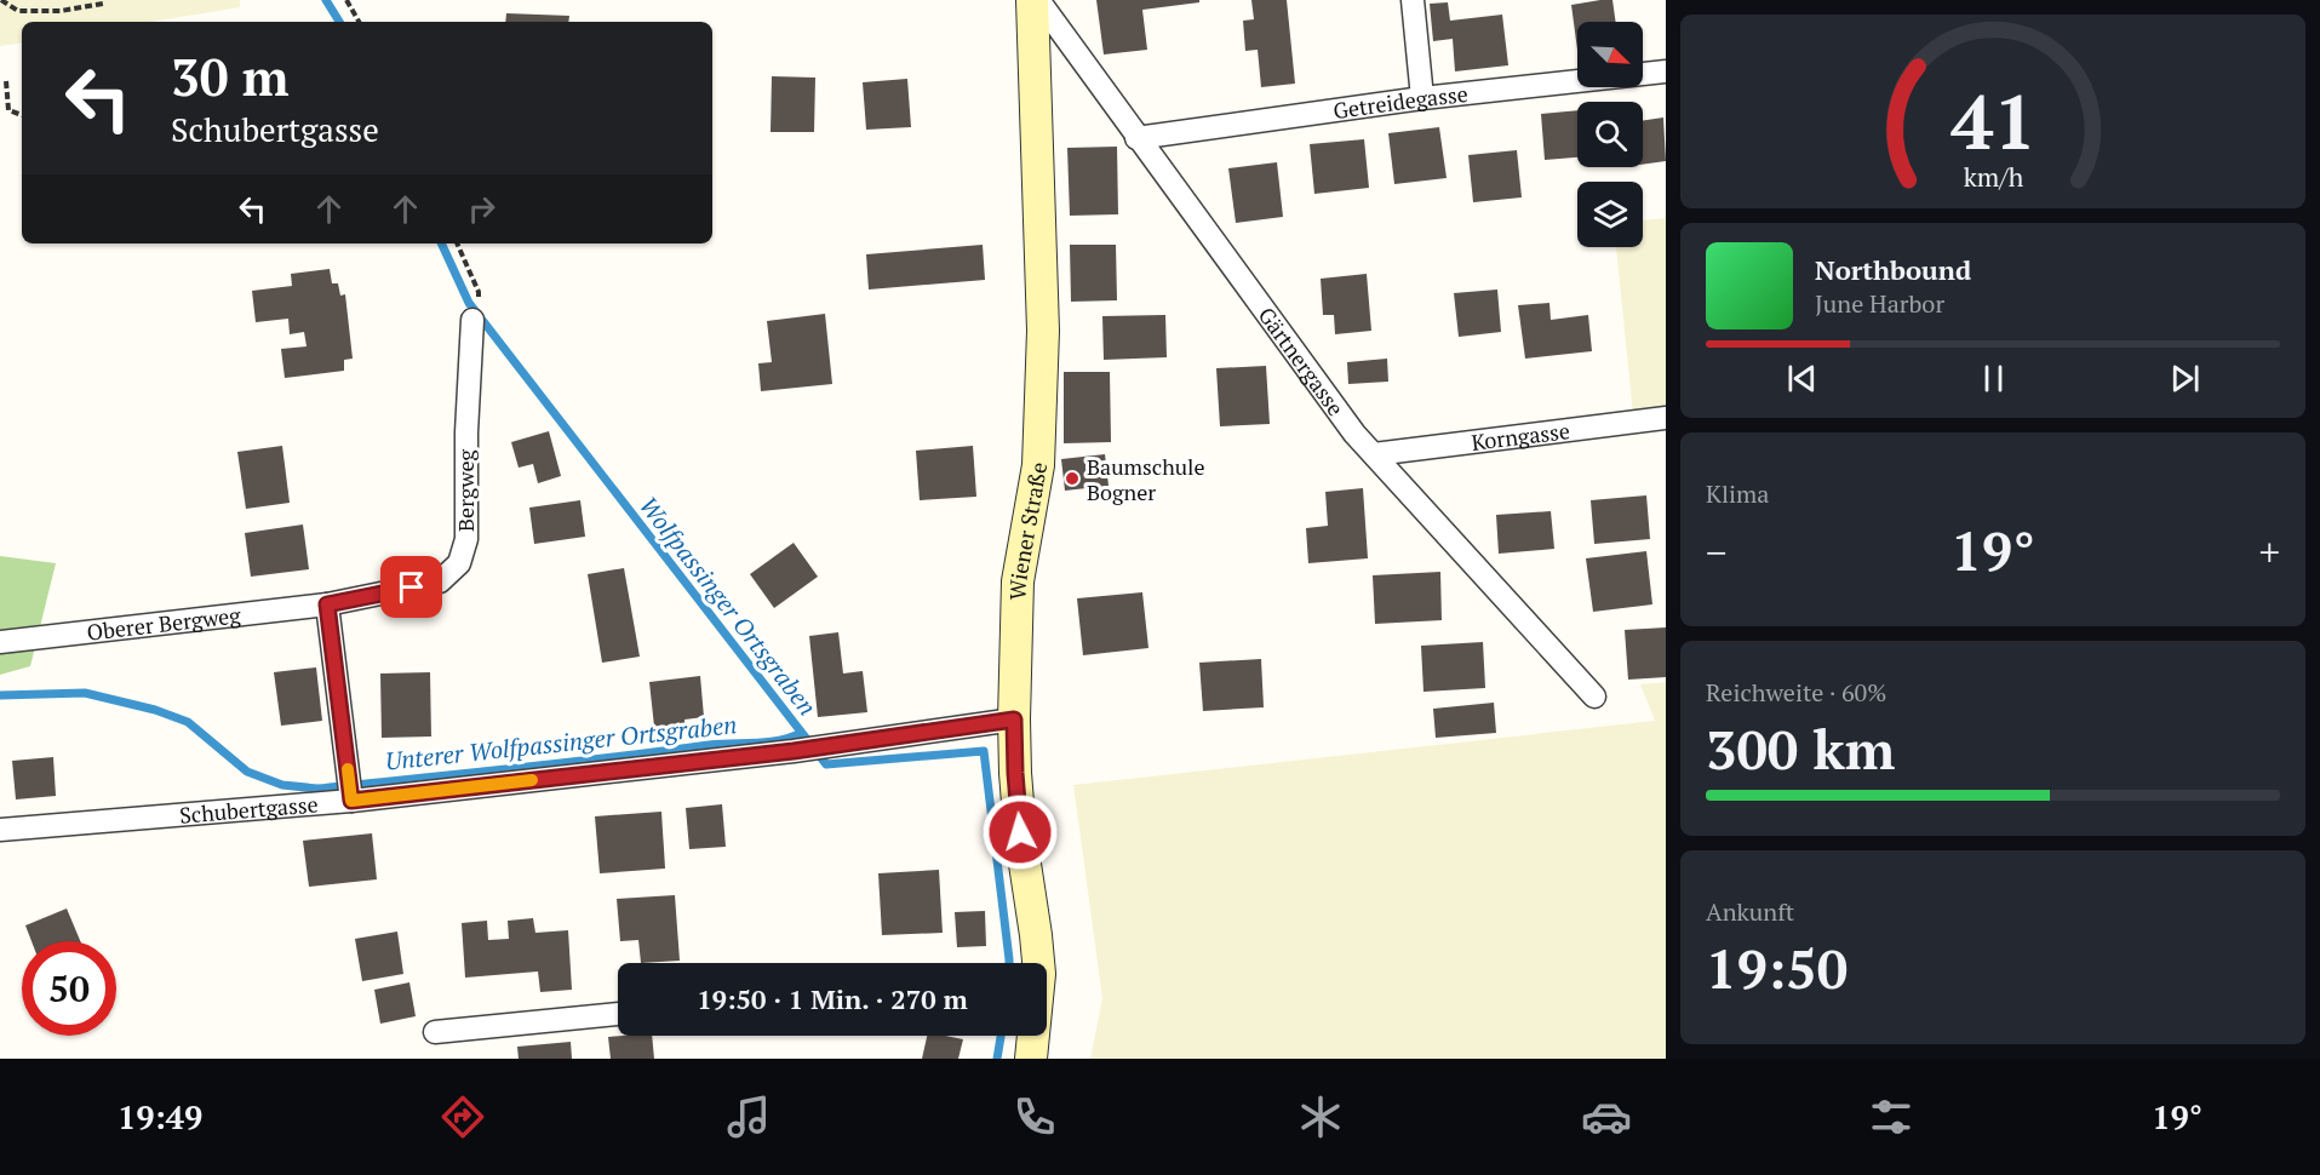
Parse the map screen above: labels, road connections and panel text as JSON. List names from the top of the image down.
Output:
{
  "streets": {
    "main road": ["Wiener Straße"],
    "street": [
      "Getreidegasse",
      "Gärtnergasse",
      "Korngasse",
      "Bergweg",
      "Oberer Bergweg",
      "Schubertgasse"
    ]
  },
  "crossings": [
    ["Getreidegasse", "Gärtnergasse"],
    ["Gärtnergasse", "Korngasse"],
    ["Bergweg", "Oberer Bergweg"],
    ["Wiener Straße", "Schubertgasse"]
  ],
  "water": ["Wolfpassinger Ortsgraben", "Unterer Wolfpassinger Ortsgraben"],
  "places": ["Baumschule Bogner"],
  "north": "bottom right",
  "page": {
    "turn": ["30 m", "Schubertgasse"],
    "song": ["Northbound", "June Harbor"],
    "tile": [
      "Klima",
      ["Reichweite · 60%", "300 km"],
      ["Ankunft", "19:50"]
    ],
    "heat": ["−", "19°", "+"],
    "limit": "50",
    "trip": "19:50 · 1 Min. · 270 m",
    "tabs": ["19:49", "19°"],
    "gauge": ["41", "km/h"]
  }
}
